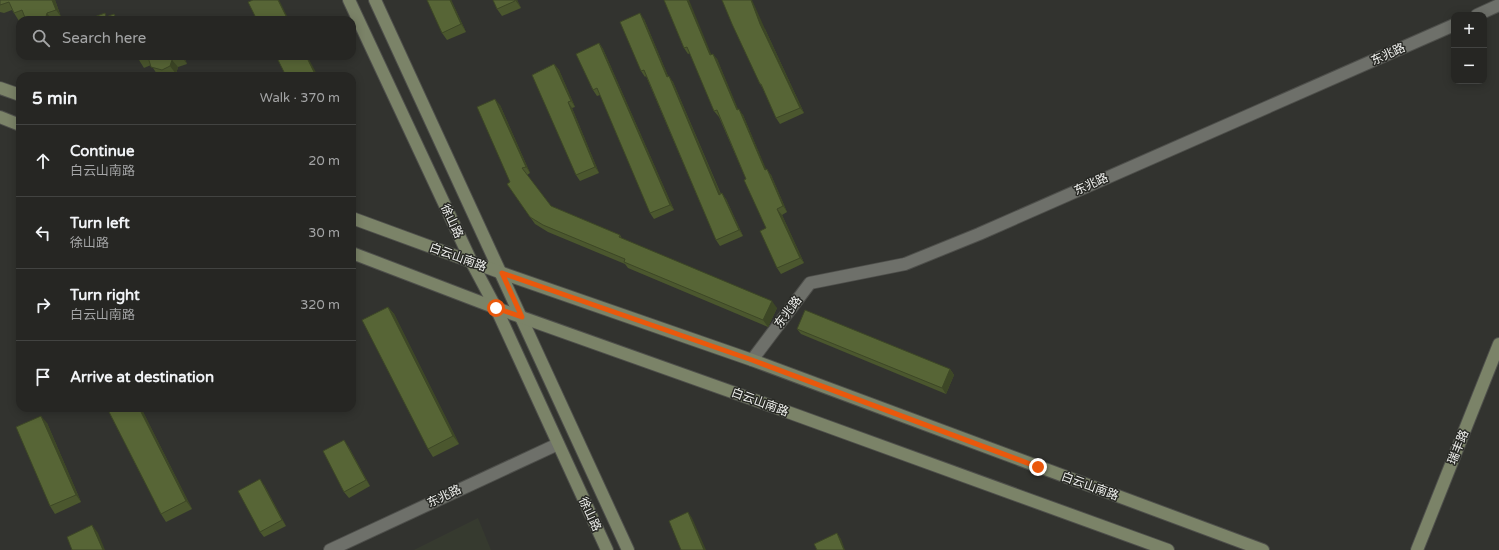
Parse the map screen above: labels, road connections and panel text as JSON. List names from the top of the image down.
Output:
{
  "streets": {
    "main road": ["徐山路", "白云山南路", "瑞丰路"],
    "street": ["东兆路"]
  },
  "crossings": [
    ["东兆路", "徐山路"],
    ["东兆路", "白云山南路"],
    ["徐山路", "白云山南路"]
  ],
  "page": {
    "map_buttons": ["+", "−"],
    "search": "Search here",
    "heading": ["5 min", "Walk · 370 m"],
    "list": [
      ["Continue", "白云山南路", "20 m"],
      ["Turn left", "徐山路", "30 m"],
      ["Turn right", "白云山南路", "320 m"],
      "Arrive at destination"
    ]
  }
}
